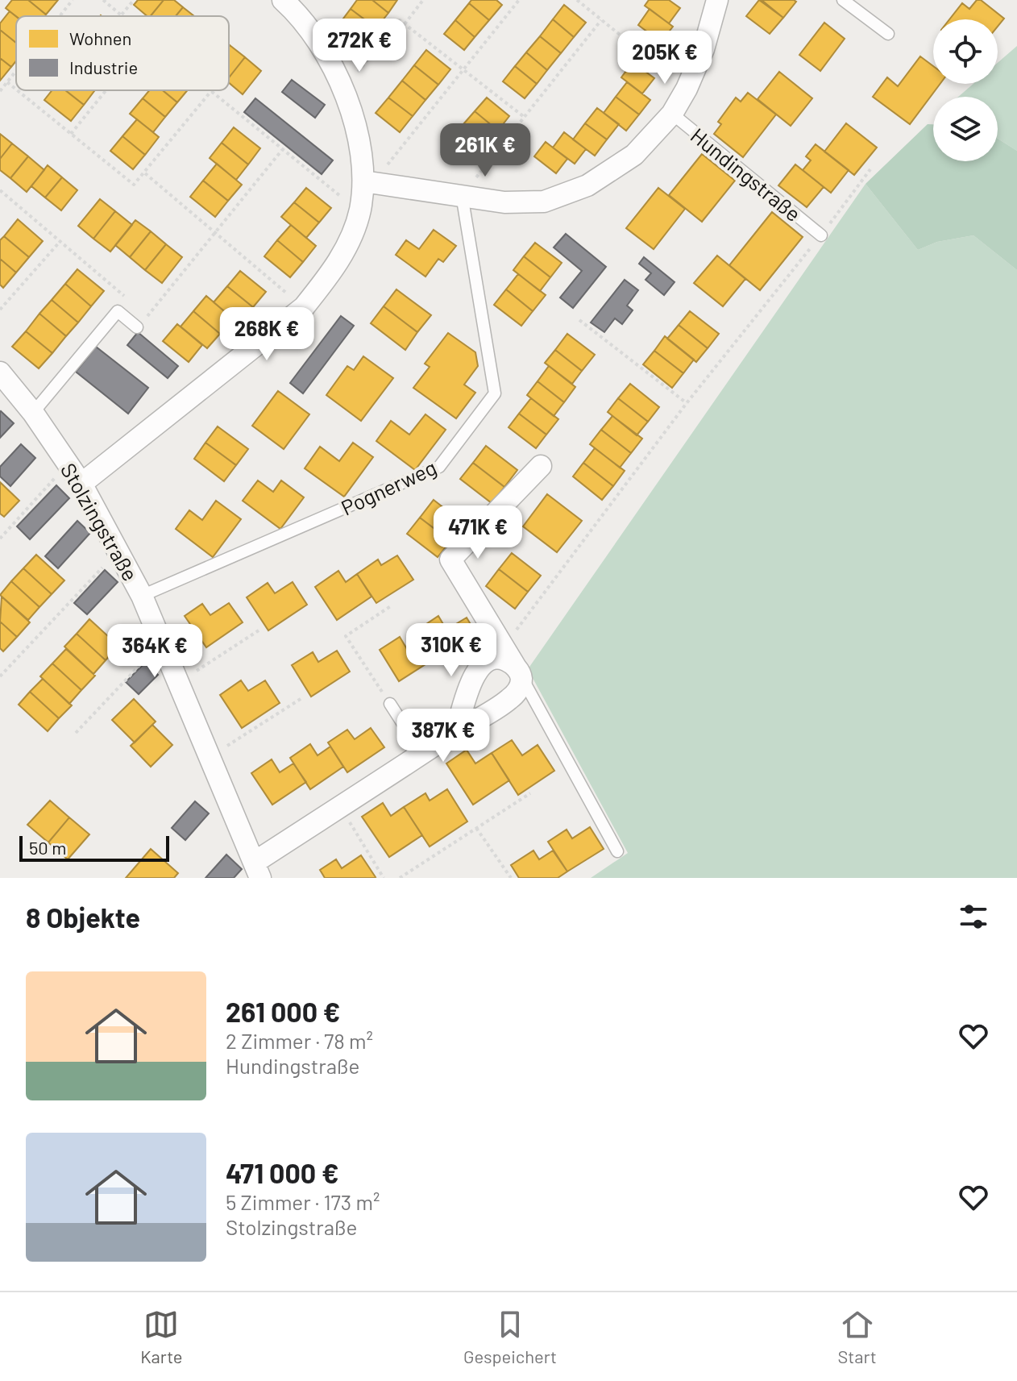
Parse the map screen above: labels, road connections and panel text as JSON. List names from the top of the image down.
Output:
{
  "streets": {
    "street": ["Hundingstraße", "Stolzingstraße"],
    "lane": ["Pognerweg"]
  },
  "crossings": [
    ["Hundingstraße", "Pognerweg"],
    ["Pognerweg", "Stolzingstraße"]
  ],
  "legend": ["Wohnen", "Industrie"],
  "scale_bar": "50 m",
  "page": {
    "price": [
      "272K €",
      "205K €",
      "261K €",
      "268K €",
      "471K €",
      "310K €",
      "364K €",
      "387K €"
    ],
    "scale": "50 m",
    "heading": "8 Objekte",
    "list": [
      {
        "name": "261 000 €",
        "note": "2 Zimmer · 78 m² · Hundingstraße"
      },
      {
        "name": "471 000 €",
        "note": "5 Zimmer · 173 m² · Stolzingstraße"
      }
    ],
    "tabs": ["Karte", "Gespeichert", "Start"]
  }
}
